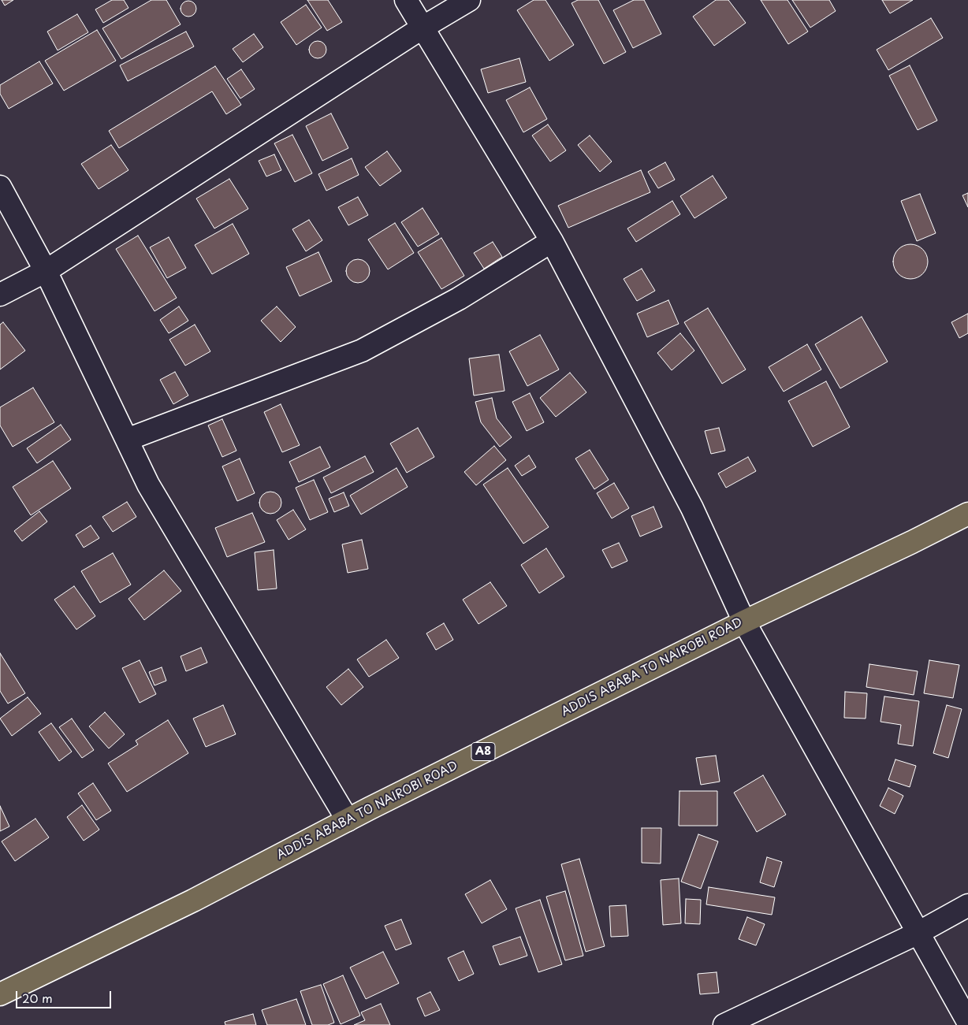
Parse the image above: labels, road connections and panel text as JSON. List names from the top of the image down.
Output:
{
  "streets": {
    "highway": ["ADDIS ABABA TO NAIROBI ROAD", "A8"]
  },
  "scale_bar": "20 m"
}
